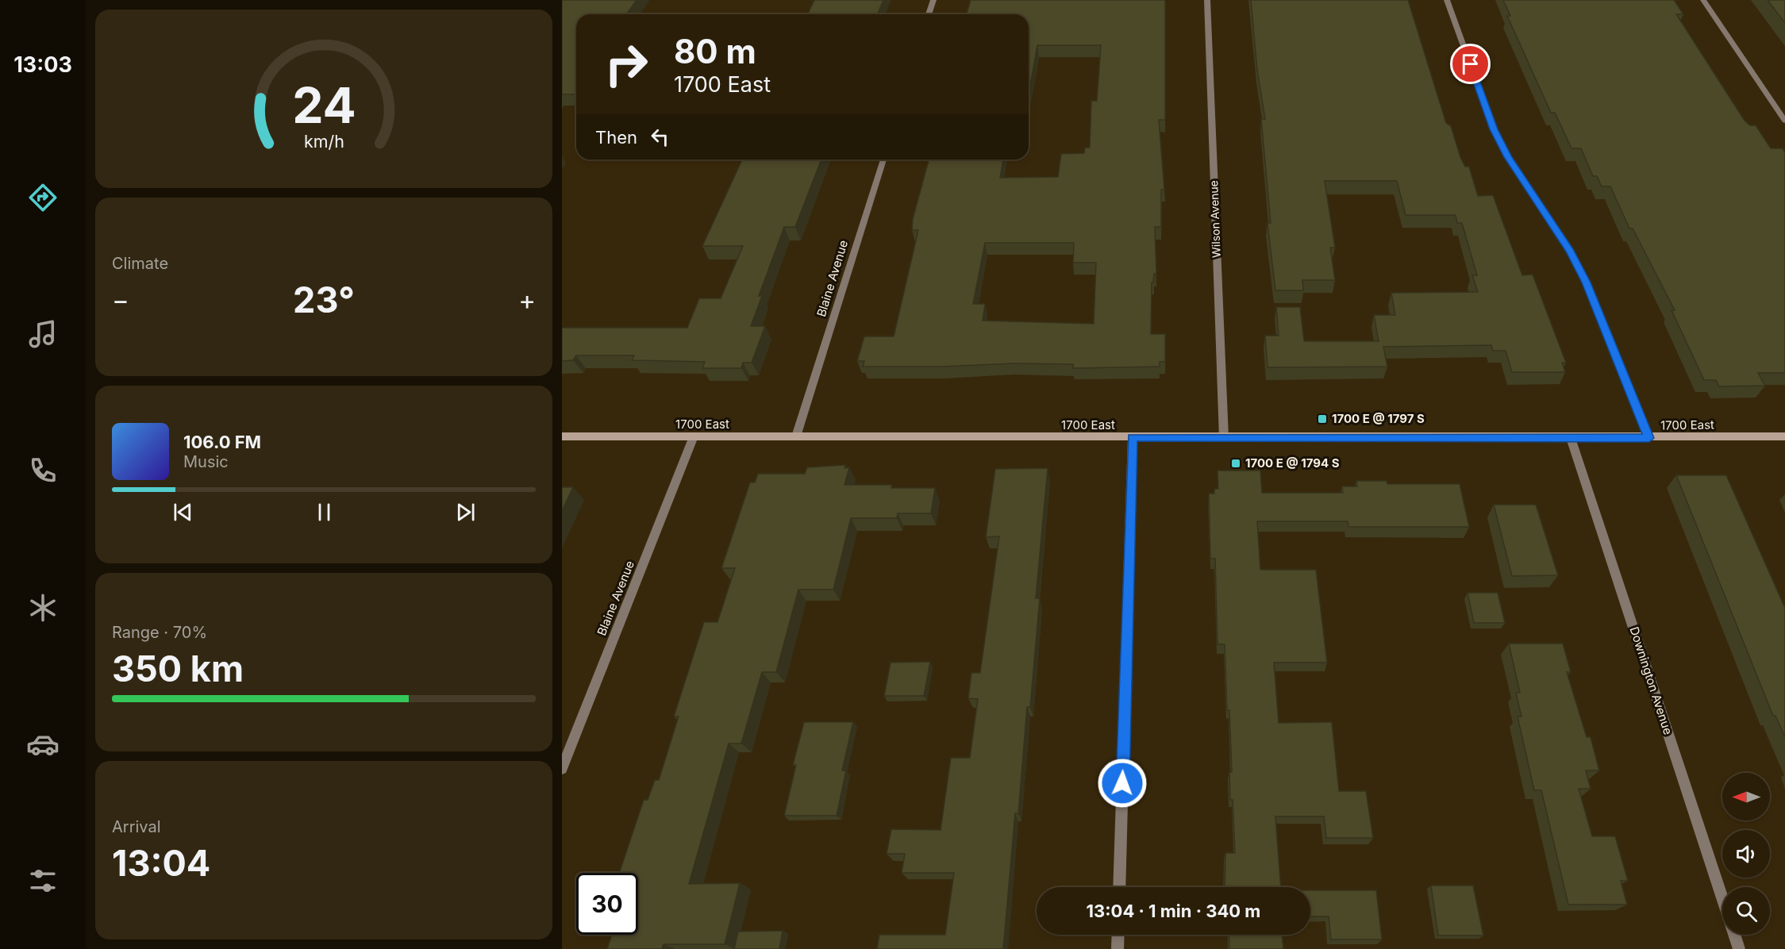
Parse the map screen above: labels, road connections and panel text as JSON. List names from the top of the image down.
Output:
{
  "streets": {
    "street": [
      "Wilson Avenue",
      "Blaine Avenue",
      "1700 East",
      "Downington Avenue"
    ]
  },
  "crossings": [
    ["Wilson Avenue", "1700 East"],
    ["Blaine Avenue", "1700 East"],
    ["1700 East", "Downington Avenue"]
  ],
  "places": {
    "transit": ["1700 E @ 1797 S", "1700 E @ 1794 S"]
  },
  "north": "left",
  "page": {
    "tabs": "13:03",
    "turn": ["80 m", "1700 East"],
    "then": "Then",
    "tile": [
      "Climate",
      ["Range · 70%", "350 km"],
      ["Arrival", "13:04"]
    ],
    "heat": ["−", "23°", "+"],
    "song": ["106.0 FM", "Music"],
    "limit": "30",
    "trip": "13:04 · 1 min · 340 m",
    "gauge": ["24", "km/h"]
  }
}
